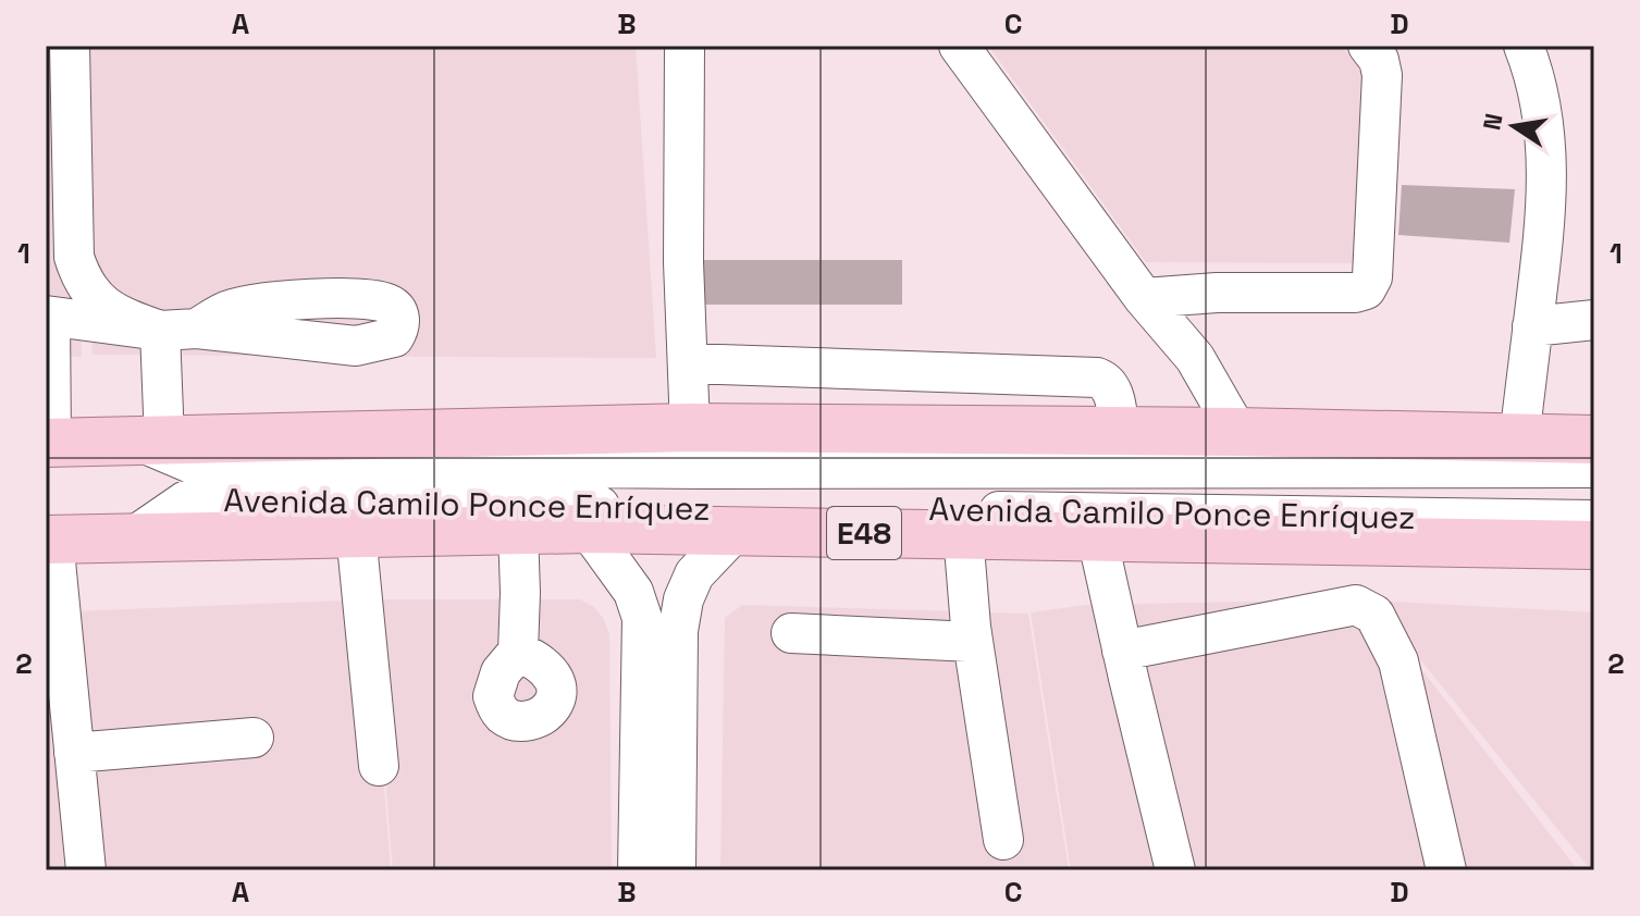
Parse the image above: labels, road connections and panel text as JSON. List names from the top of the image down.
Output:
{
  "streets": {
    "main road": ["Avenida Camilo Ponce Enríquez", "E48"]
  },
  "north": "left",
  "grid": {
    "columns": [
      "A",
      "B",
      "C",
      "D"
    ],
    "rows": ["1", "2"]
  }
}
